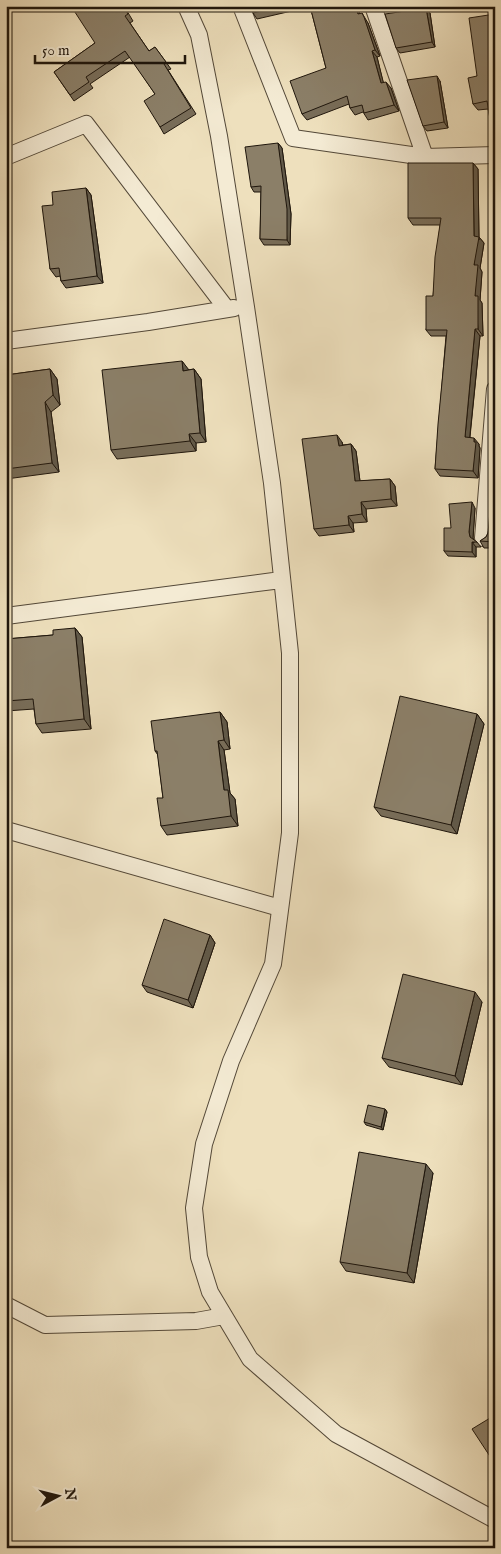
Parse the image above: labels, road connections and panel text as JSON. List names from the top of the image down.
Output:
{
  "scale_bar": "50 m",
  "north": "right"
}
